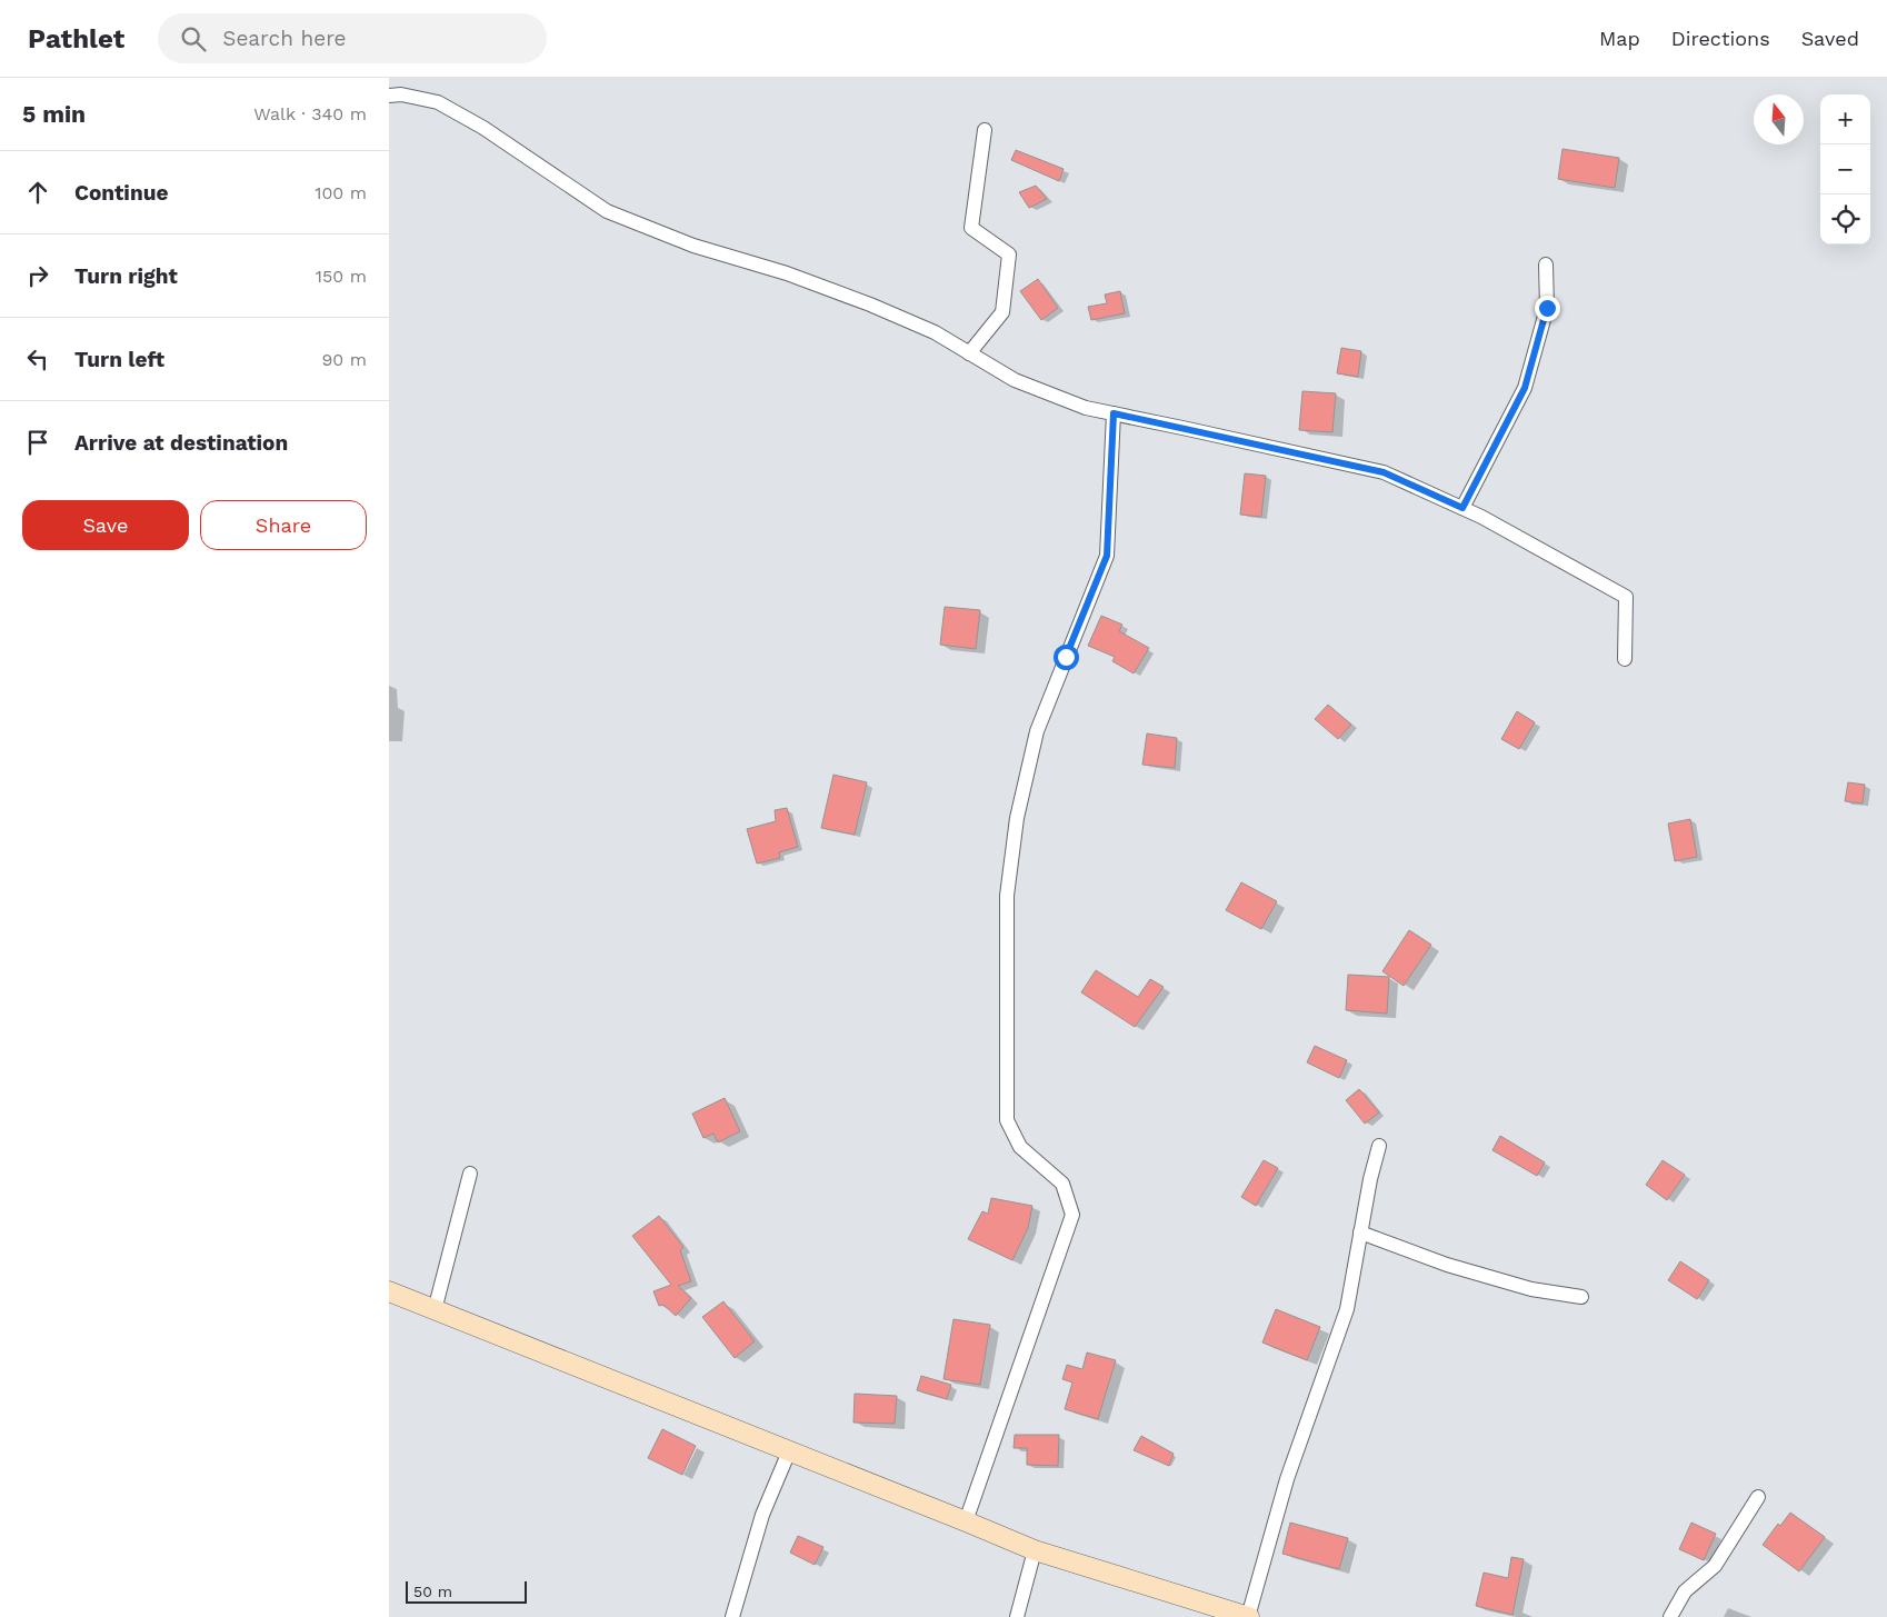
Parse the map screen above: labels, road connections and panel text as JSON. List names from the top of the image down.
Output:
{
  "scale_bar": "50 m",
  "north": "top",
  "page": {
    "header": "Pathlet",
    "search": "Search here",
    "nav": ["Map", "Directions", "Saved"],
    "heading": ["5 min", "Walk · 340 m"],
    "map_buttons": ["+", "−"],
    "list": [
      ["Continue", "100 m"],
      ["Turn right", "150 m"],
      ["Turn left", "90 m"],
      "Arrive at destination"
    ],
    "buttons": ["Save", "Share"],
    "scale": "50 m"
  }
}
